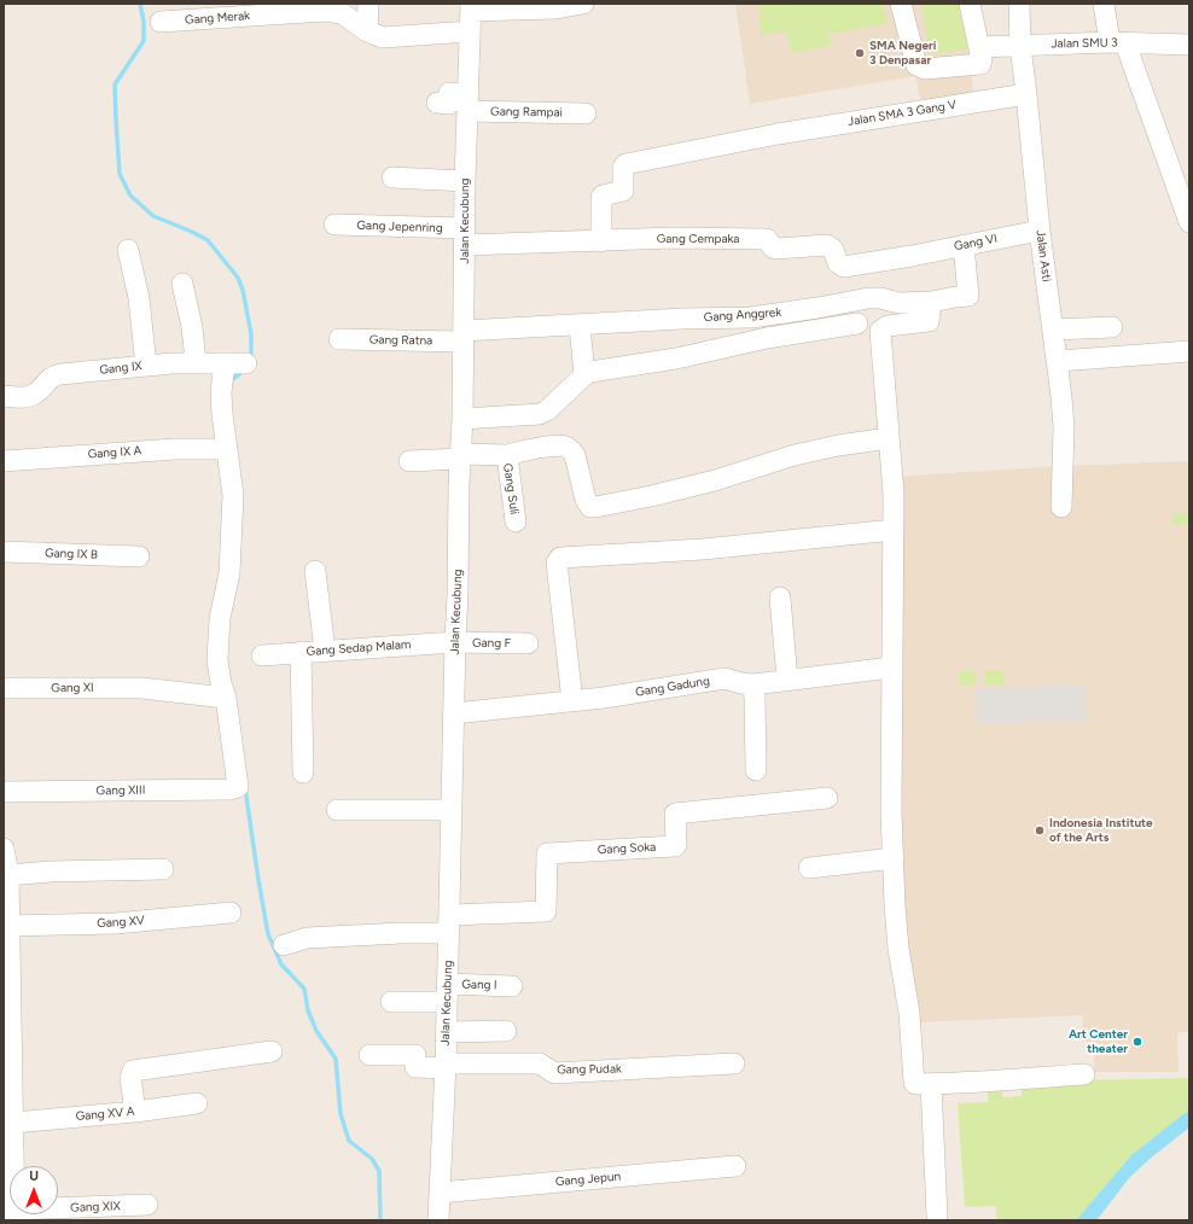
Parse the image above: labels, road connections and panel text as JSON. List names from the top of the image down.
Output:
{
  "streets": {
    "street": [
      "Gang Merak",
      "Jalan SMU 3",
      "Gang Rampai",
      "Jalan SMA 3 Gang V",
      "Jalan Kecubung",
      "Gang Jepenring",
      "Gang Cempaka",
      "Gang VI",
      "Jalan Asti",
      "Gang Anggrek",
      "Gang Ratna",
      "Gang IX",
      "Gang IX A",
      "Gang Suli",
      "Gang IX B",
      "Gang F",
      "Gang Sedap Malam",
      "Gang Gadung",
      "Gang XI",
      "Gang XIII",
      "Gang Soka",
      "Gang XV",
      "Gang I",
      "Gang Pudak",
      "Gang XV A",
      "Gang Jepun",
      "Gang XIX"
    ]
  },
  "crossings": [
    ["Gang Merak", "Jalan Kecubung"],
    ["Jalan SMU 3", "Jalan Asti"],
    ["Gang Rampai", "Jalan Kecubung"],
    ["Jalan SMA 3 Gang V", "Gang Cempaka"],
    ["Jalan SMA 3 Gang V", "Jalan Asti"],
    ["Jalan Kecubung", "Gang Jepenring"],
    ["Jalan Kecubung", "Gang Cempaka"],
    ["Jalan Kecubung", "Gang Anggrek"],
    ["Jalan Kecubung", "Gang Ratna"],
    ["Jalan Kecubung", "Gang Suli"],
    ["Jalan Kecubung", "Gang F"],
    ["Jalan Kecubung", "Gang Sedap Malam"],
    ["Jalan Kecubung", "Gang Gadung"],
    ["Jalan Kecubung", "Gang Soka"],
    ["Jalan Kecubung", "Gang I"],
    ["Jalan Kecubung", "Gang Pudak"],
    ["Jalan Kecubung", "Gang Jepun"],
    ["Gang Jepenring", "Gang Cempaka"],
    ["Gang Cempaka", "Gang VI"],
    ["Gang VI", "Jalan Asti"],
    ["Gang VI", "Gang Anggrek"],
    ["Gang Anggrek", "Gang Ratna"],
    ["Gang F", "Gang Sedap Malam"],
    ["Gang XI", "Gang XIII"]
  ],
  "places": ["SMA Negeri 3 Denpasar", "Indonesia Institute of the Arts", "Art Center theater"],
  "north": "top"
}
